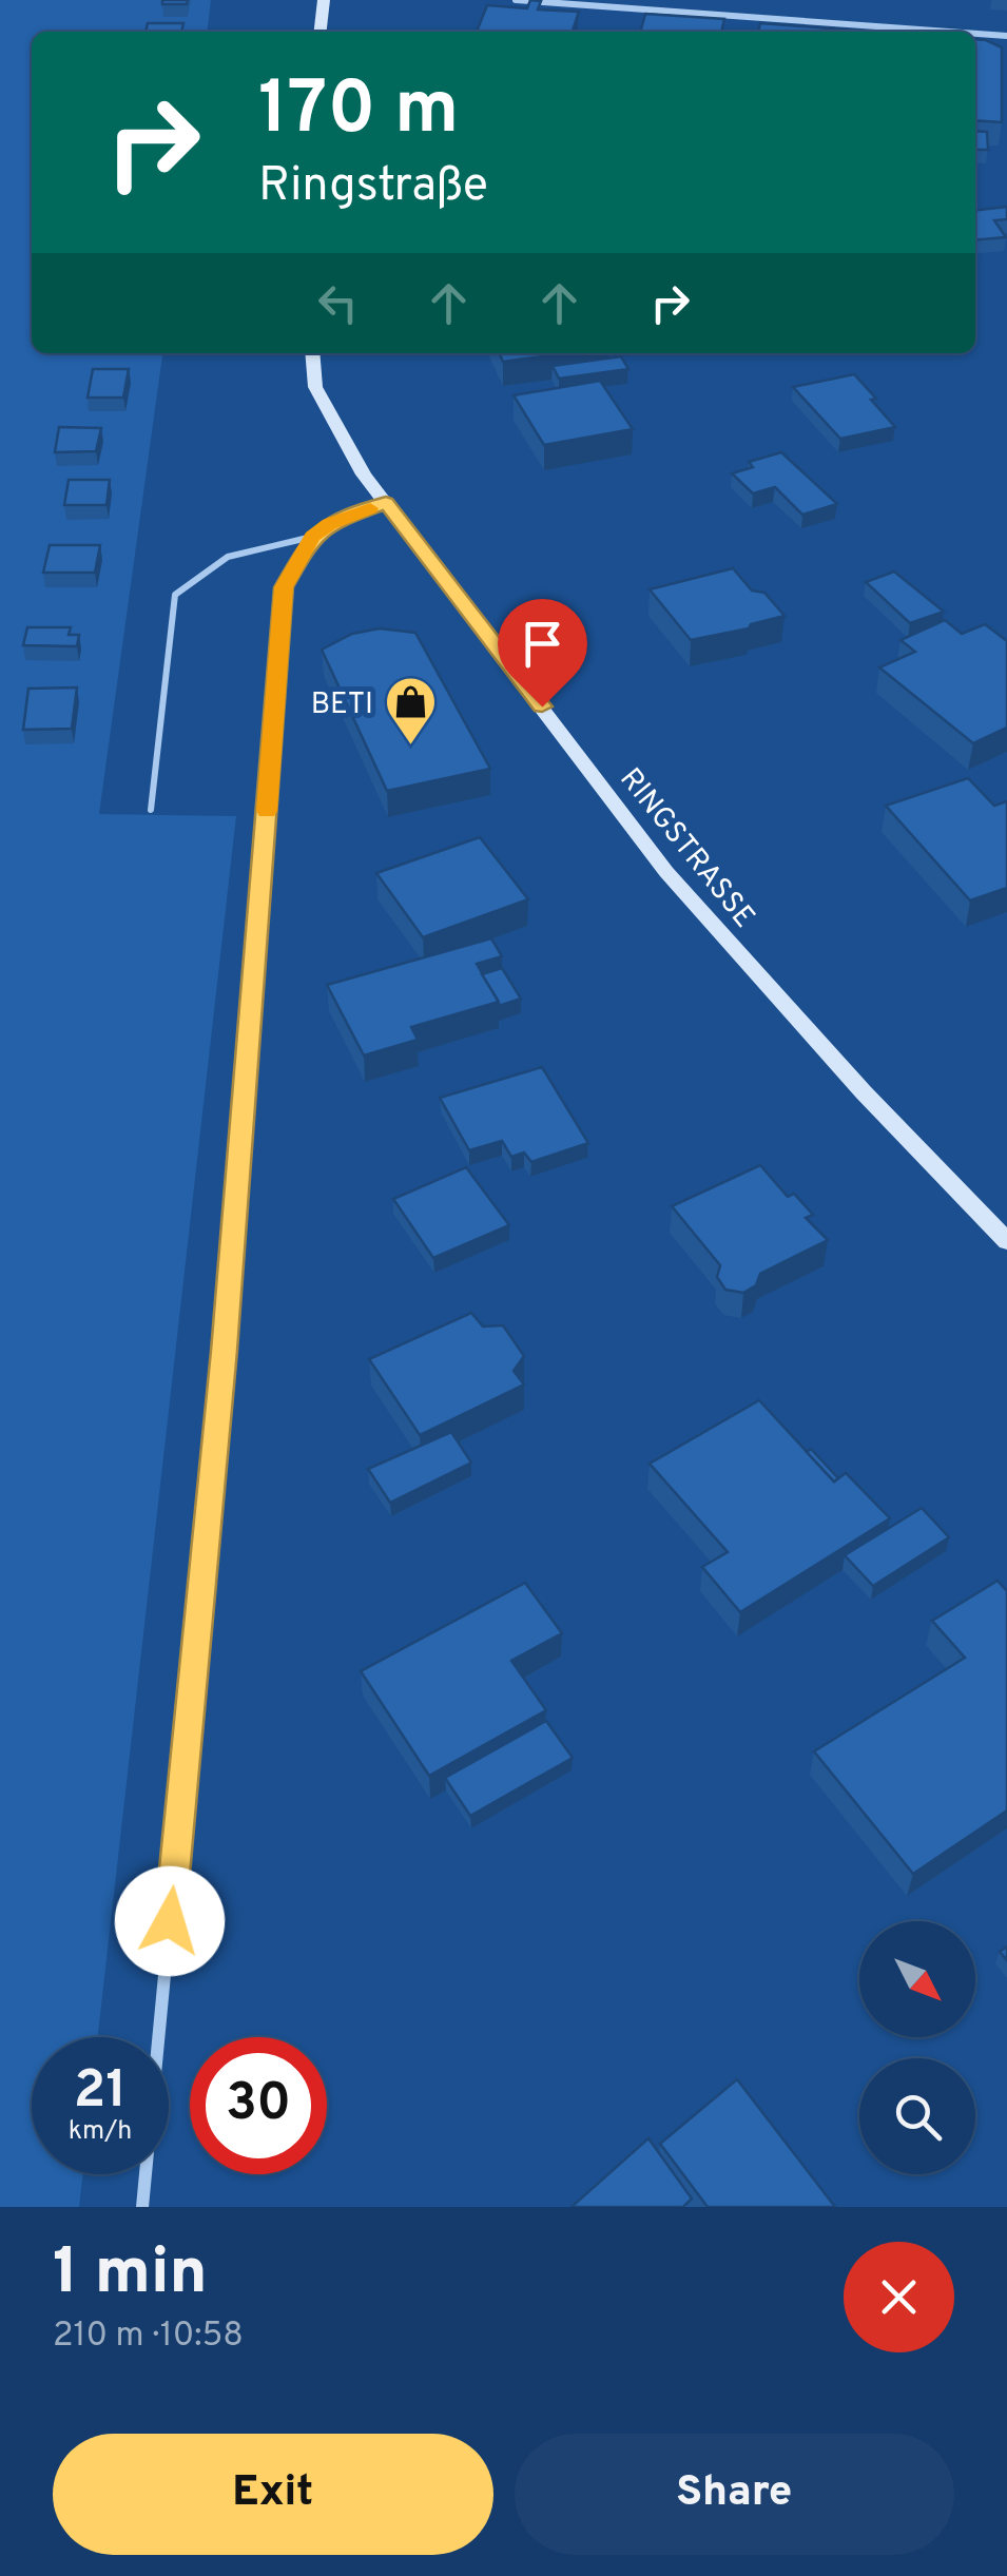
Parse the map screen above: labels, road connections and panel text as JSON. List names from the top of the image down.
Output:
{
  "streets": {
    "main road": ["RINGSTRASSE"]
  },
  "places": {
    "shop": ["BETI"]
  },
  "north": "bottom right",
  "page": {
    "turn": ["170 m", "Ringstraße"],
    "speed": "21 km/h",
    "limit": "30",
    "heading": ["1 min", "210 m · 10:58"],
    "buttons": ["Exit", "Share"]
  }
}
